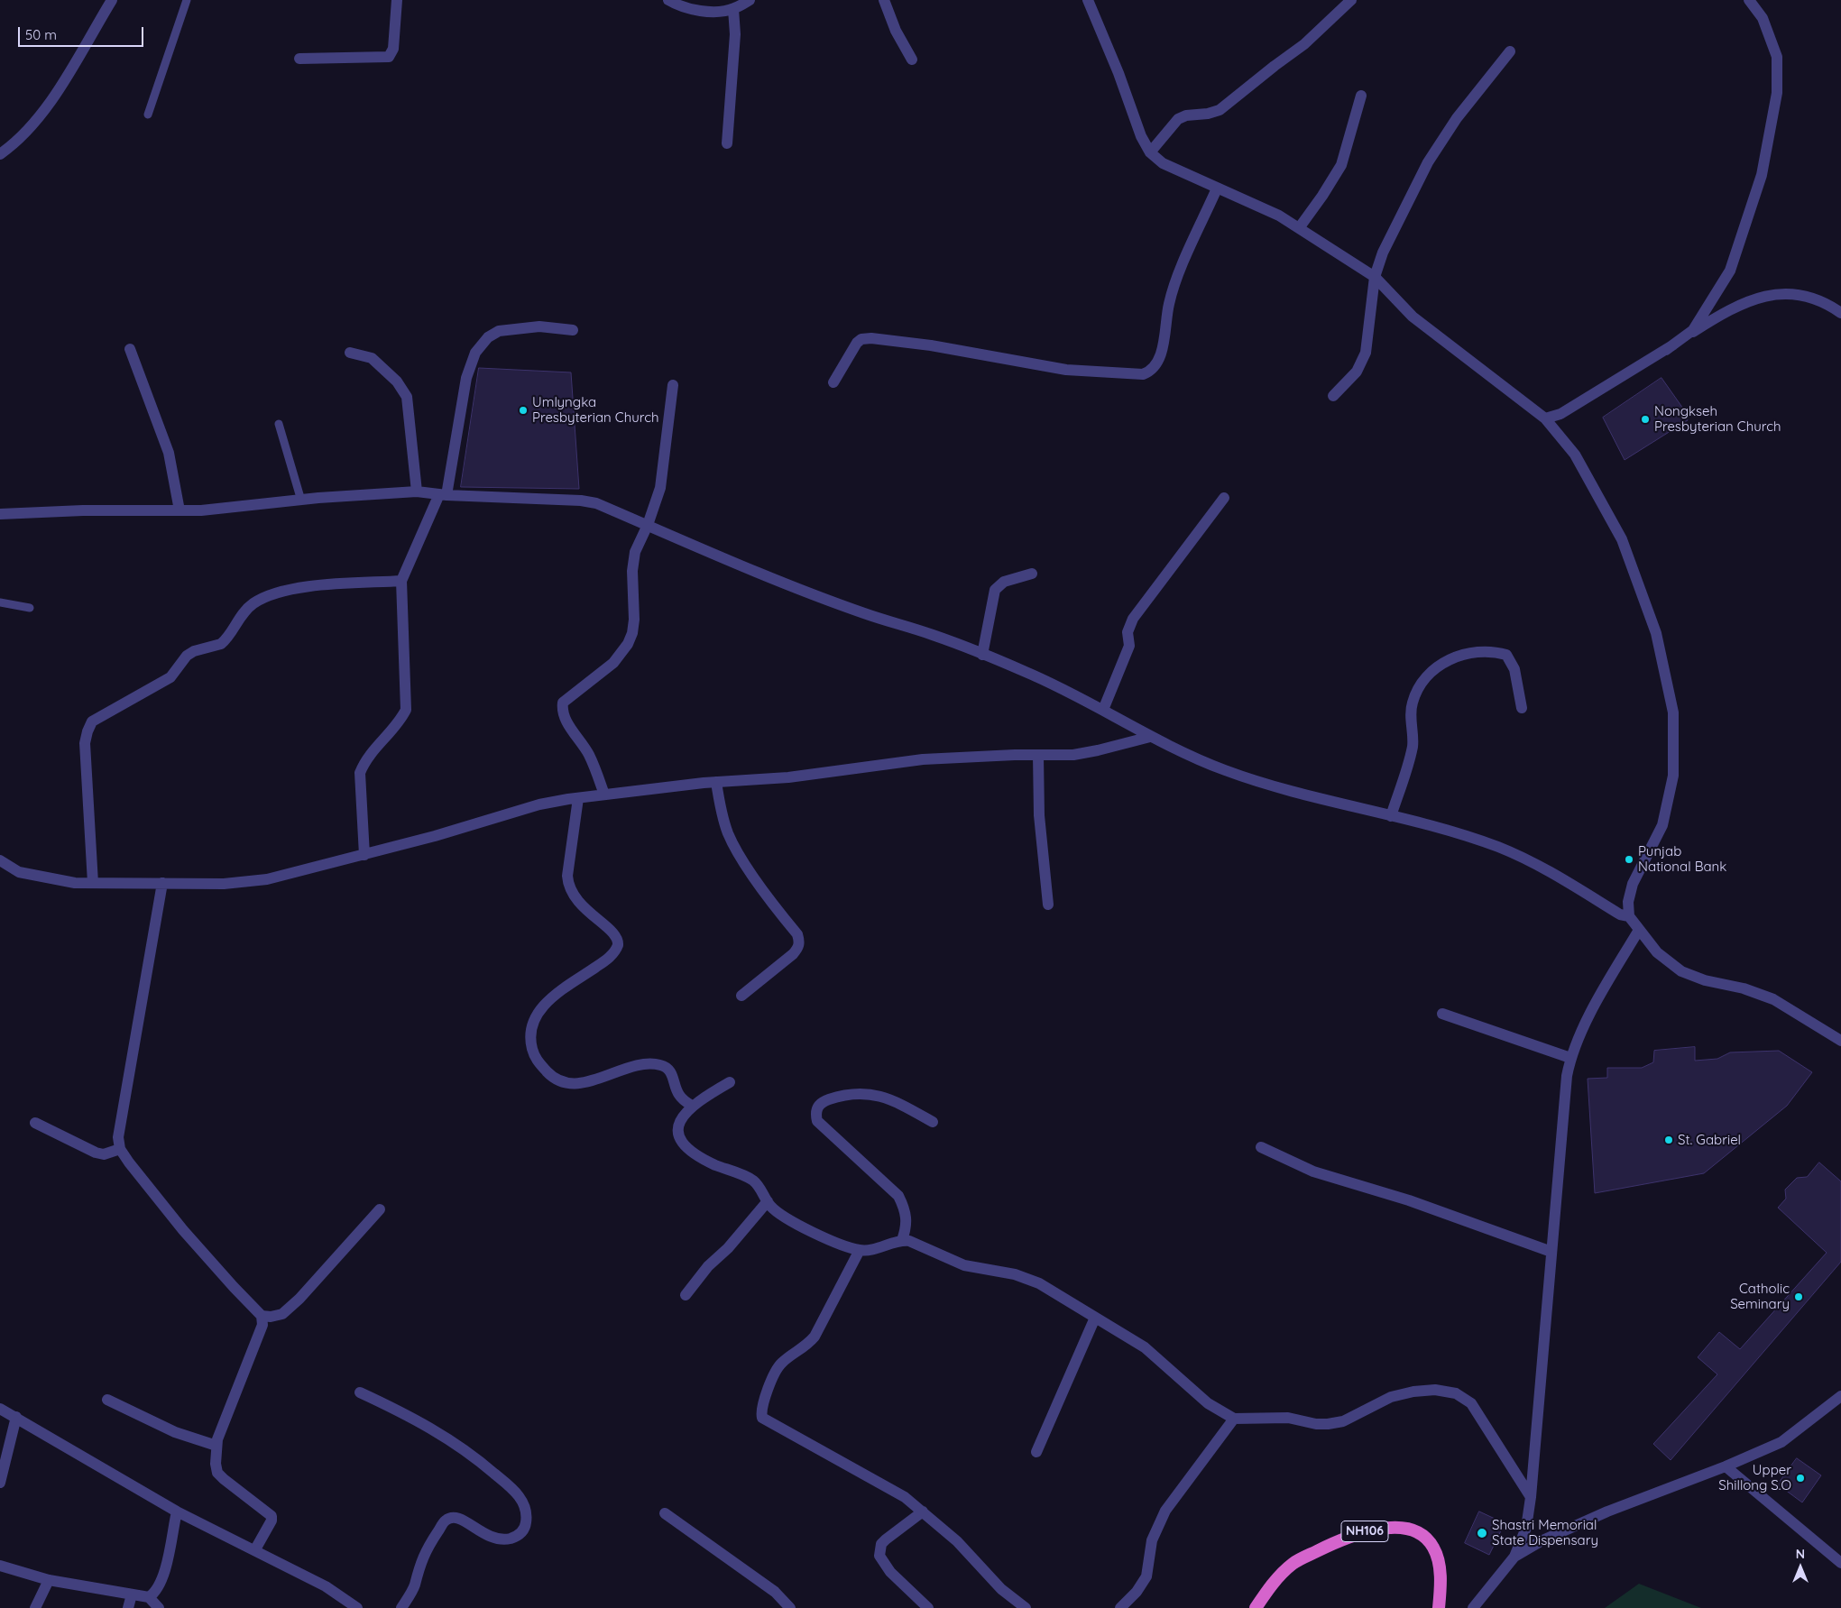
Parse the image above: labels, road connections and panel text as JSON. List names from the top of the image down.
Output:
{
  "streets": {
    "highway": ["NH106"]
  },
  "places": [
    "Umlyngka Presbyterian Church",
    "Nongkseh Presbyterian Church",
    "Punjab National Bank",
    "St. Gabriel",
    "Catholic Seminary",
    "Upper Shillong S.O",
    "Shastri Memorial State Dispensary"
  ],
  "scale_bar": "50 m",
  "north": "top"
}
